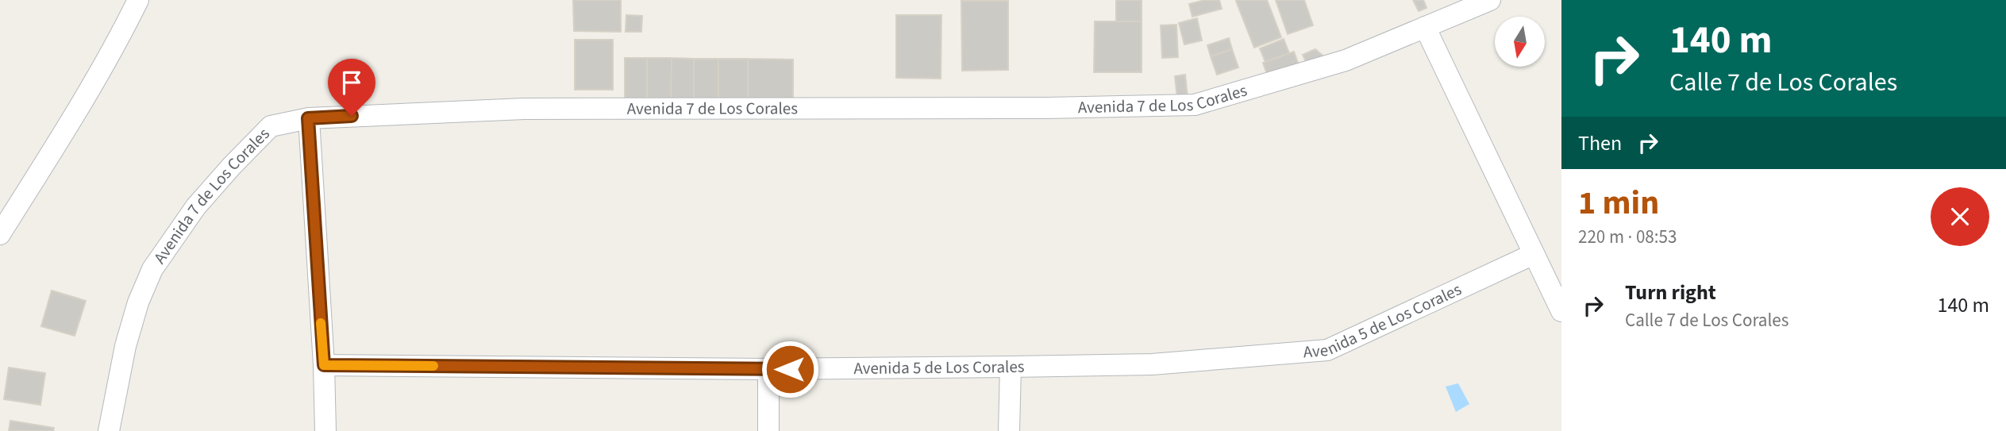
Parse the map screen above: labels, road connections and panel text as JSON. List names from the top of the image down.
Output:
{
  "streets": {
    "street": ["Avenida 7 de Los Corales", "Avenida 5 de Los Corales"]
  },
  "north": "bottom",
  "page": {
    "turn": ["140 m", "Calle 7 de Los Corales"],
    "then": "Then",
    "heading": ["1 min", "220 m · 08:53"],
    "list": [
      {
        "name": "Turn right",
        "note": "Calle 7 de Los Corales",
        "value": "140 m"
      }
    ]
  }
}
